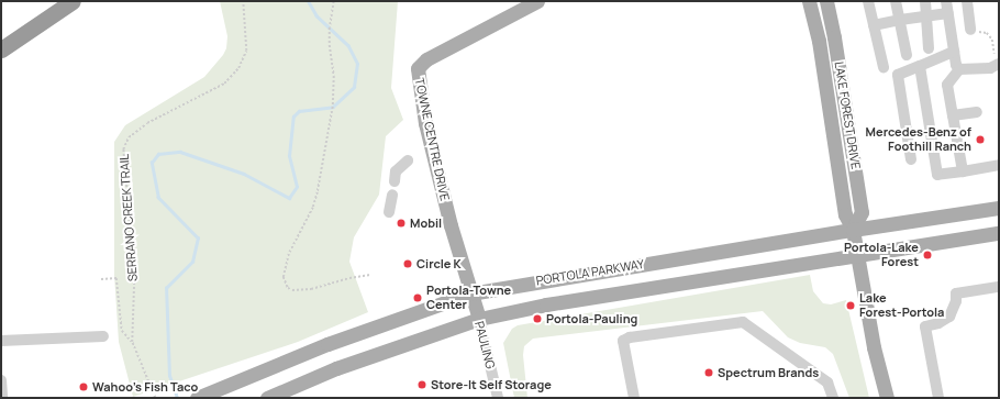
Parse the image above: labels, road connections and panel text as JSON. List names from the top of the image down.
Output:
{
  "streets": {
    "main road": [
      "LAKE FOREST DRIVE",
      "TOWNE CENTRE DRIVE",
      "PORTOLA PARKWAY",
      "PAULING"
    ],
    "path": ["SERRANO CREEK TRAIL"]
  },
  "crossings": [
    ["LAKE FOREST DRIVE", "PORTOLA PARKWAY"],
    ["TOWNE CENTRE DRIVE", "PORTOLA PARKWAY"],
    ["TOWNE CENTRE DRIVE", "PAULING"],
    ["PORTOLA PARKWAY", "PAULING"]
  ],
  "places": [
    "Mercedes-Benz of Foothill Ranch",
    "Mobil",
    "Portola-Lake Forest",
    "Circle K",
    "Portola-Towne Center",
    "Lake Forest-Portola",
    "Portola-Pauling",
    "Spectrum Brands",
    "Store-It Self Storage",
    "Wahoo's Fish Taco"
  ]
}
